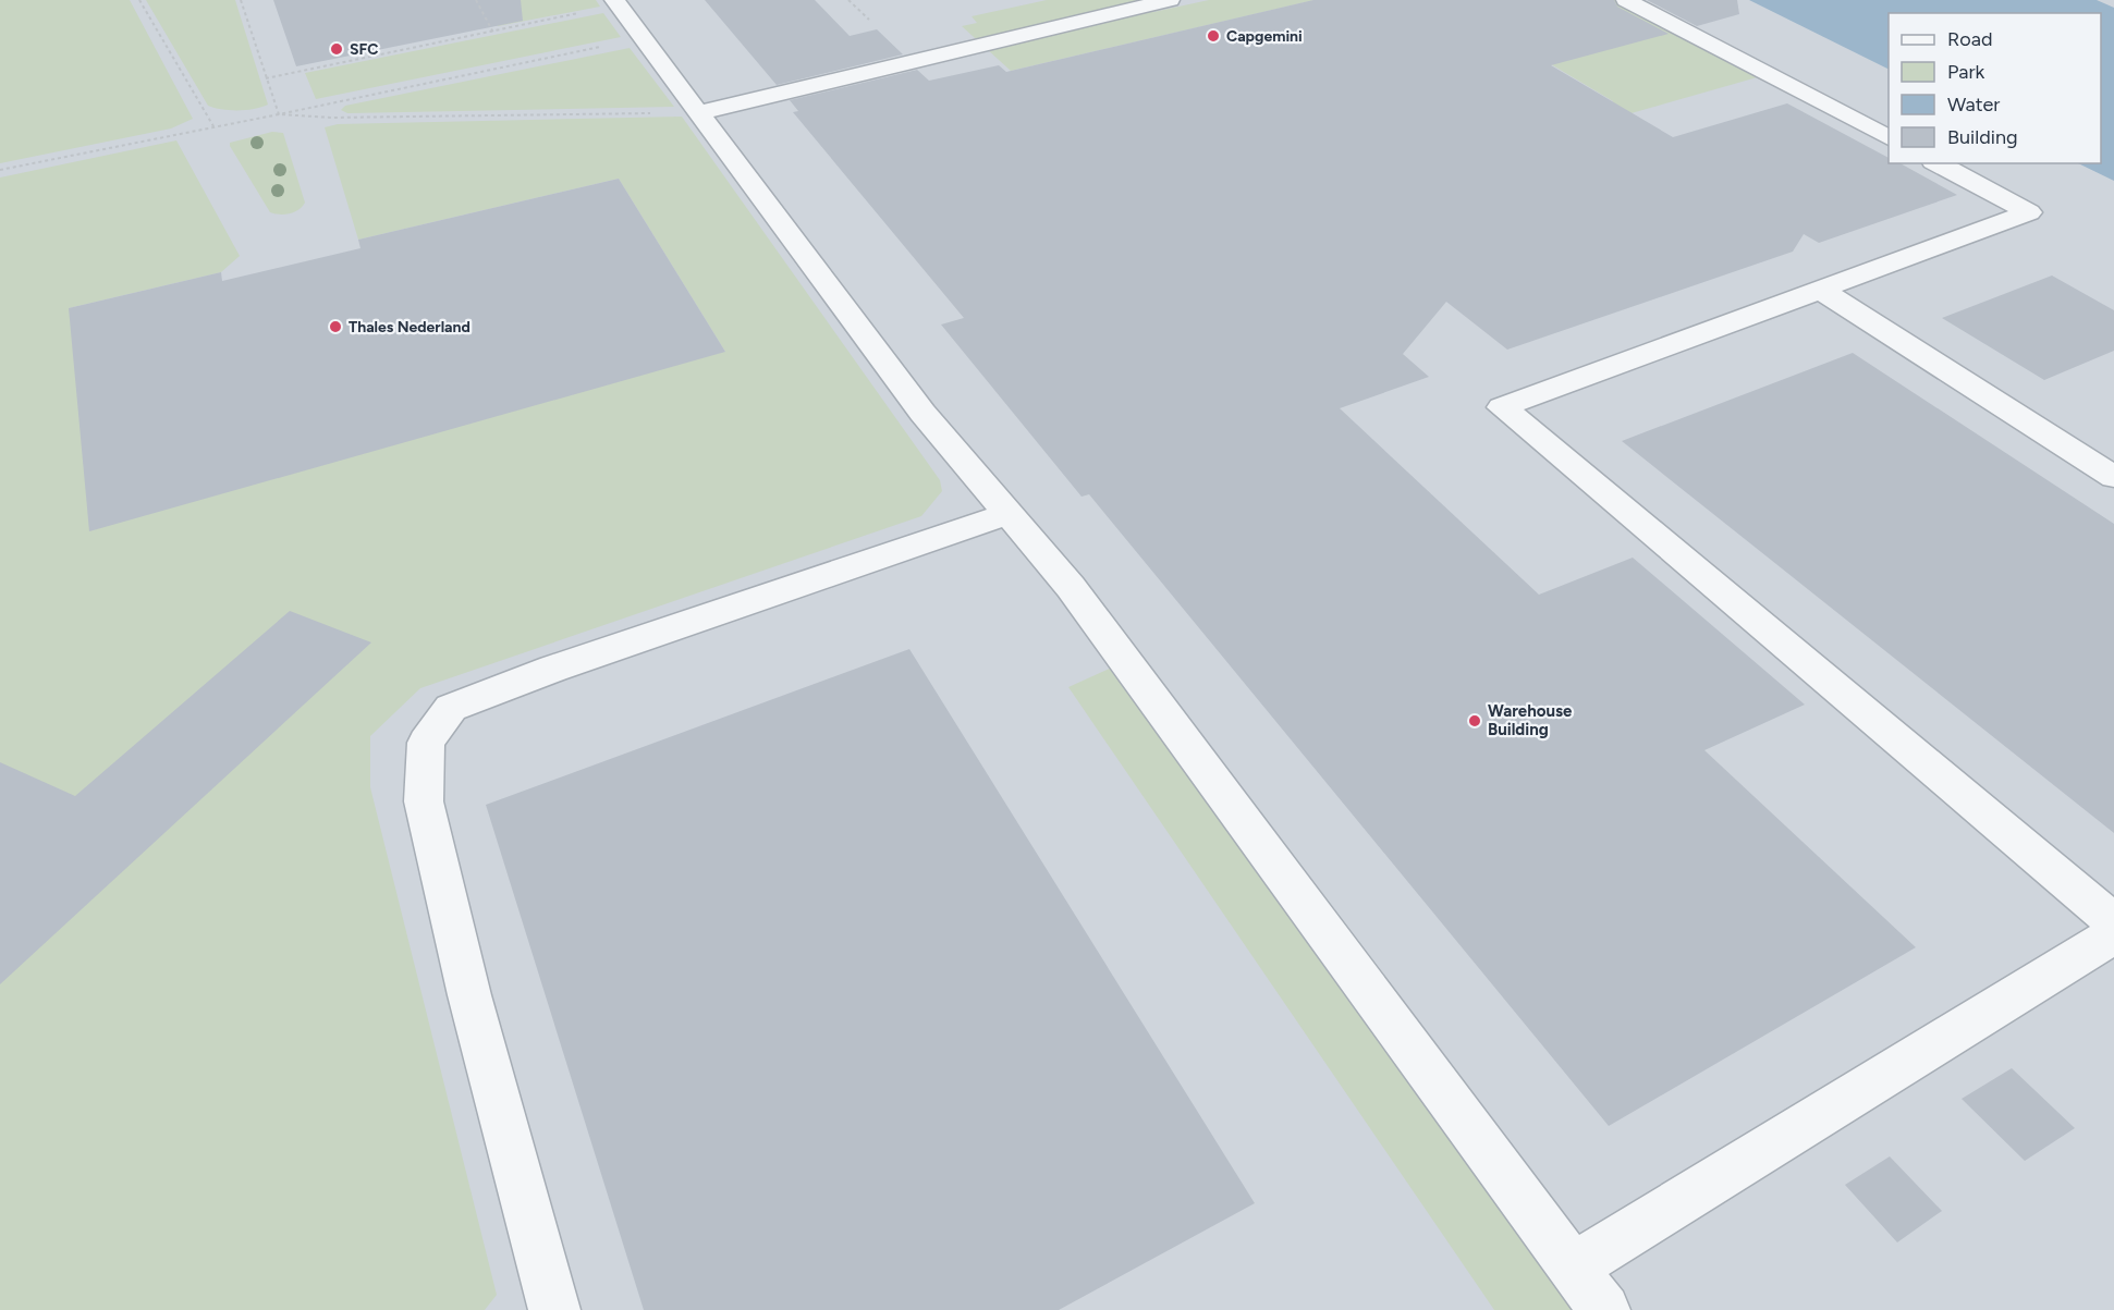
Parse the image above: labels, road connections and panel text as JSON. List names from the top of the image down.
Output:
{
  "places": [
    "Capgemini",
    "SFC",
    "Thales Nederland",
    "Warehouse Building"
  ],
  "legend": [
    "Road",
    "Park",
    "Water",
    "Building"
  ]
}
